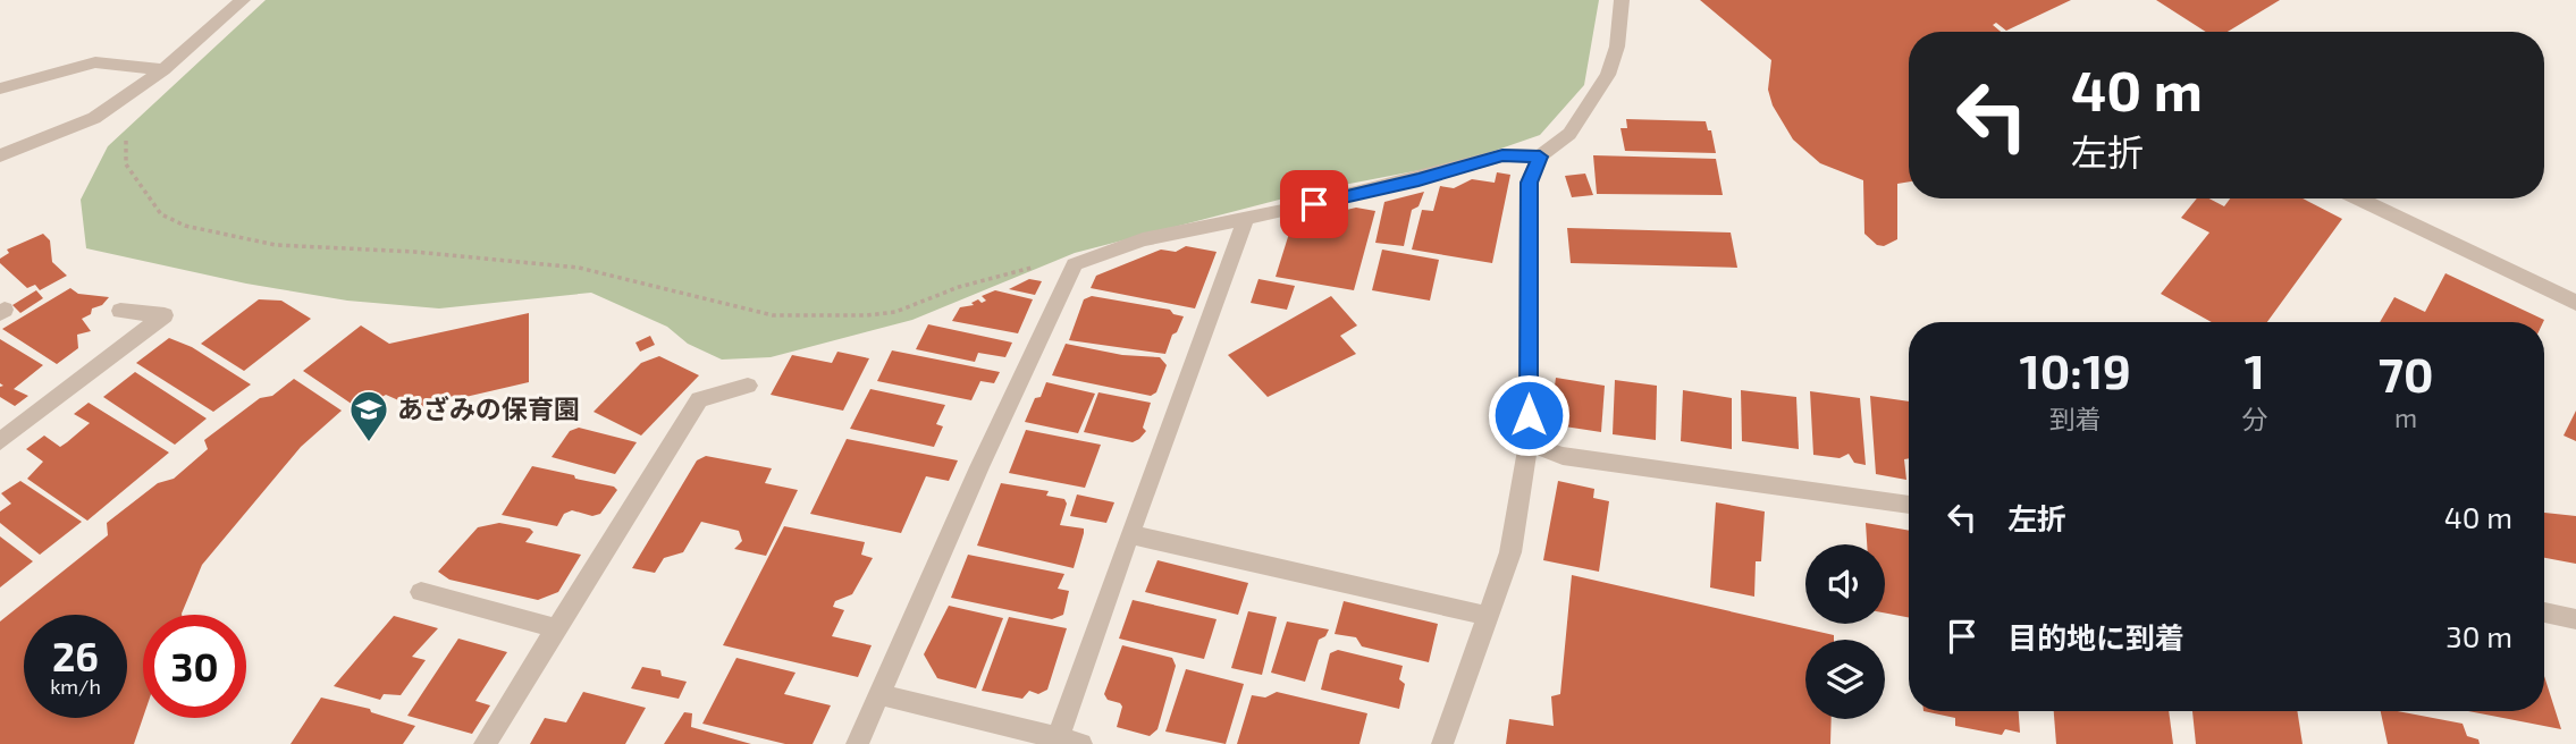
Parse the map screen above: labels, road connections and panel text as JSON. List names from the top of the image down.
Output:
{
  "places": {
    "school or university": ["あざみの保育園"]
  },
  "page": {
    "turn": ["40 m", "左折"],
    "eta": [
      "10:19",
      "到着",
      "1",
      "分",
      "70",
      "m"
    ],
    "list": [
      {
        "name": "左折",
        "value": "40 m"
      },
      {
        "name": "目的地に到着",
        "value": "30 m"
      }
    ],
    "speed": "26 km/h",
    "limit": "30"
  }
}
